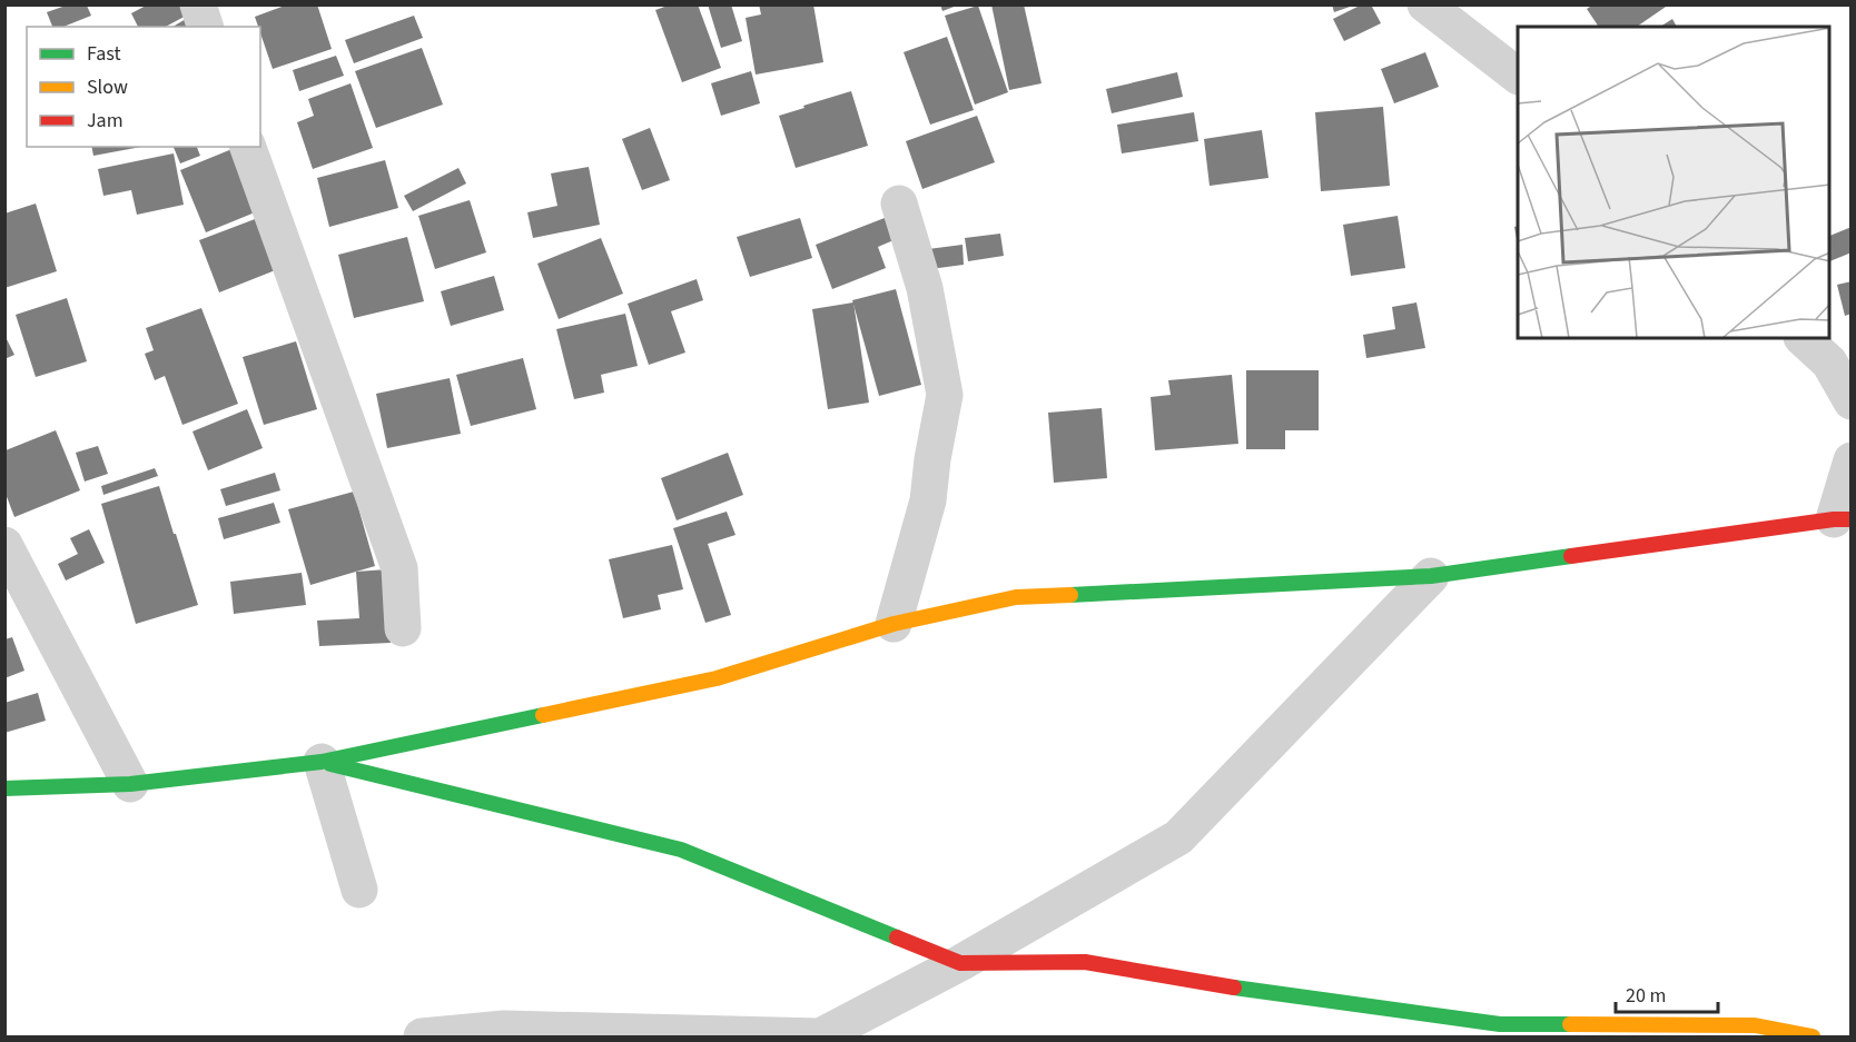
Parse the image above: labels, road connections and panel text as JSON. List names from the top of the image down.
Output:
{
  "legend": ["Fast", "Slow", "Jam"],
  "scale_bar": "20 m"
}
